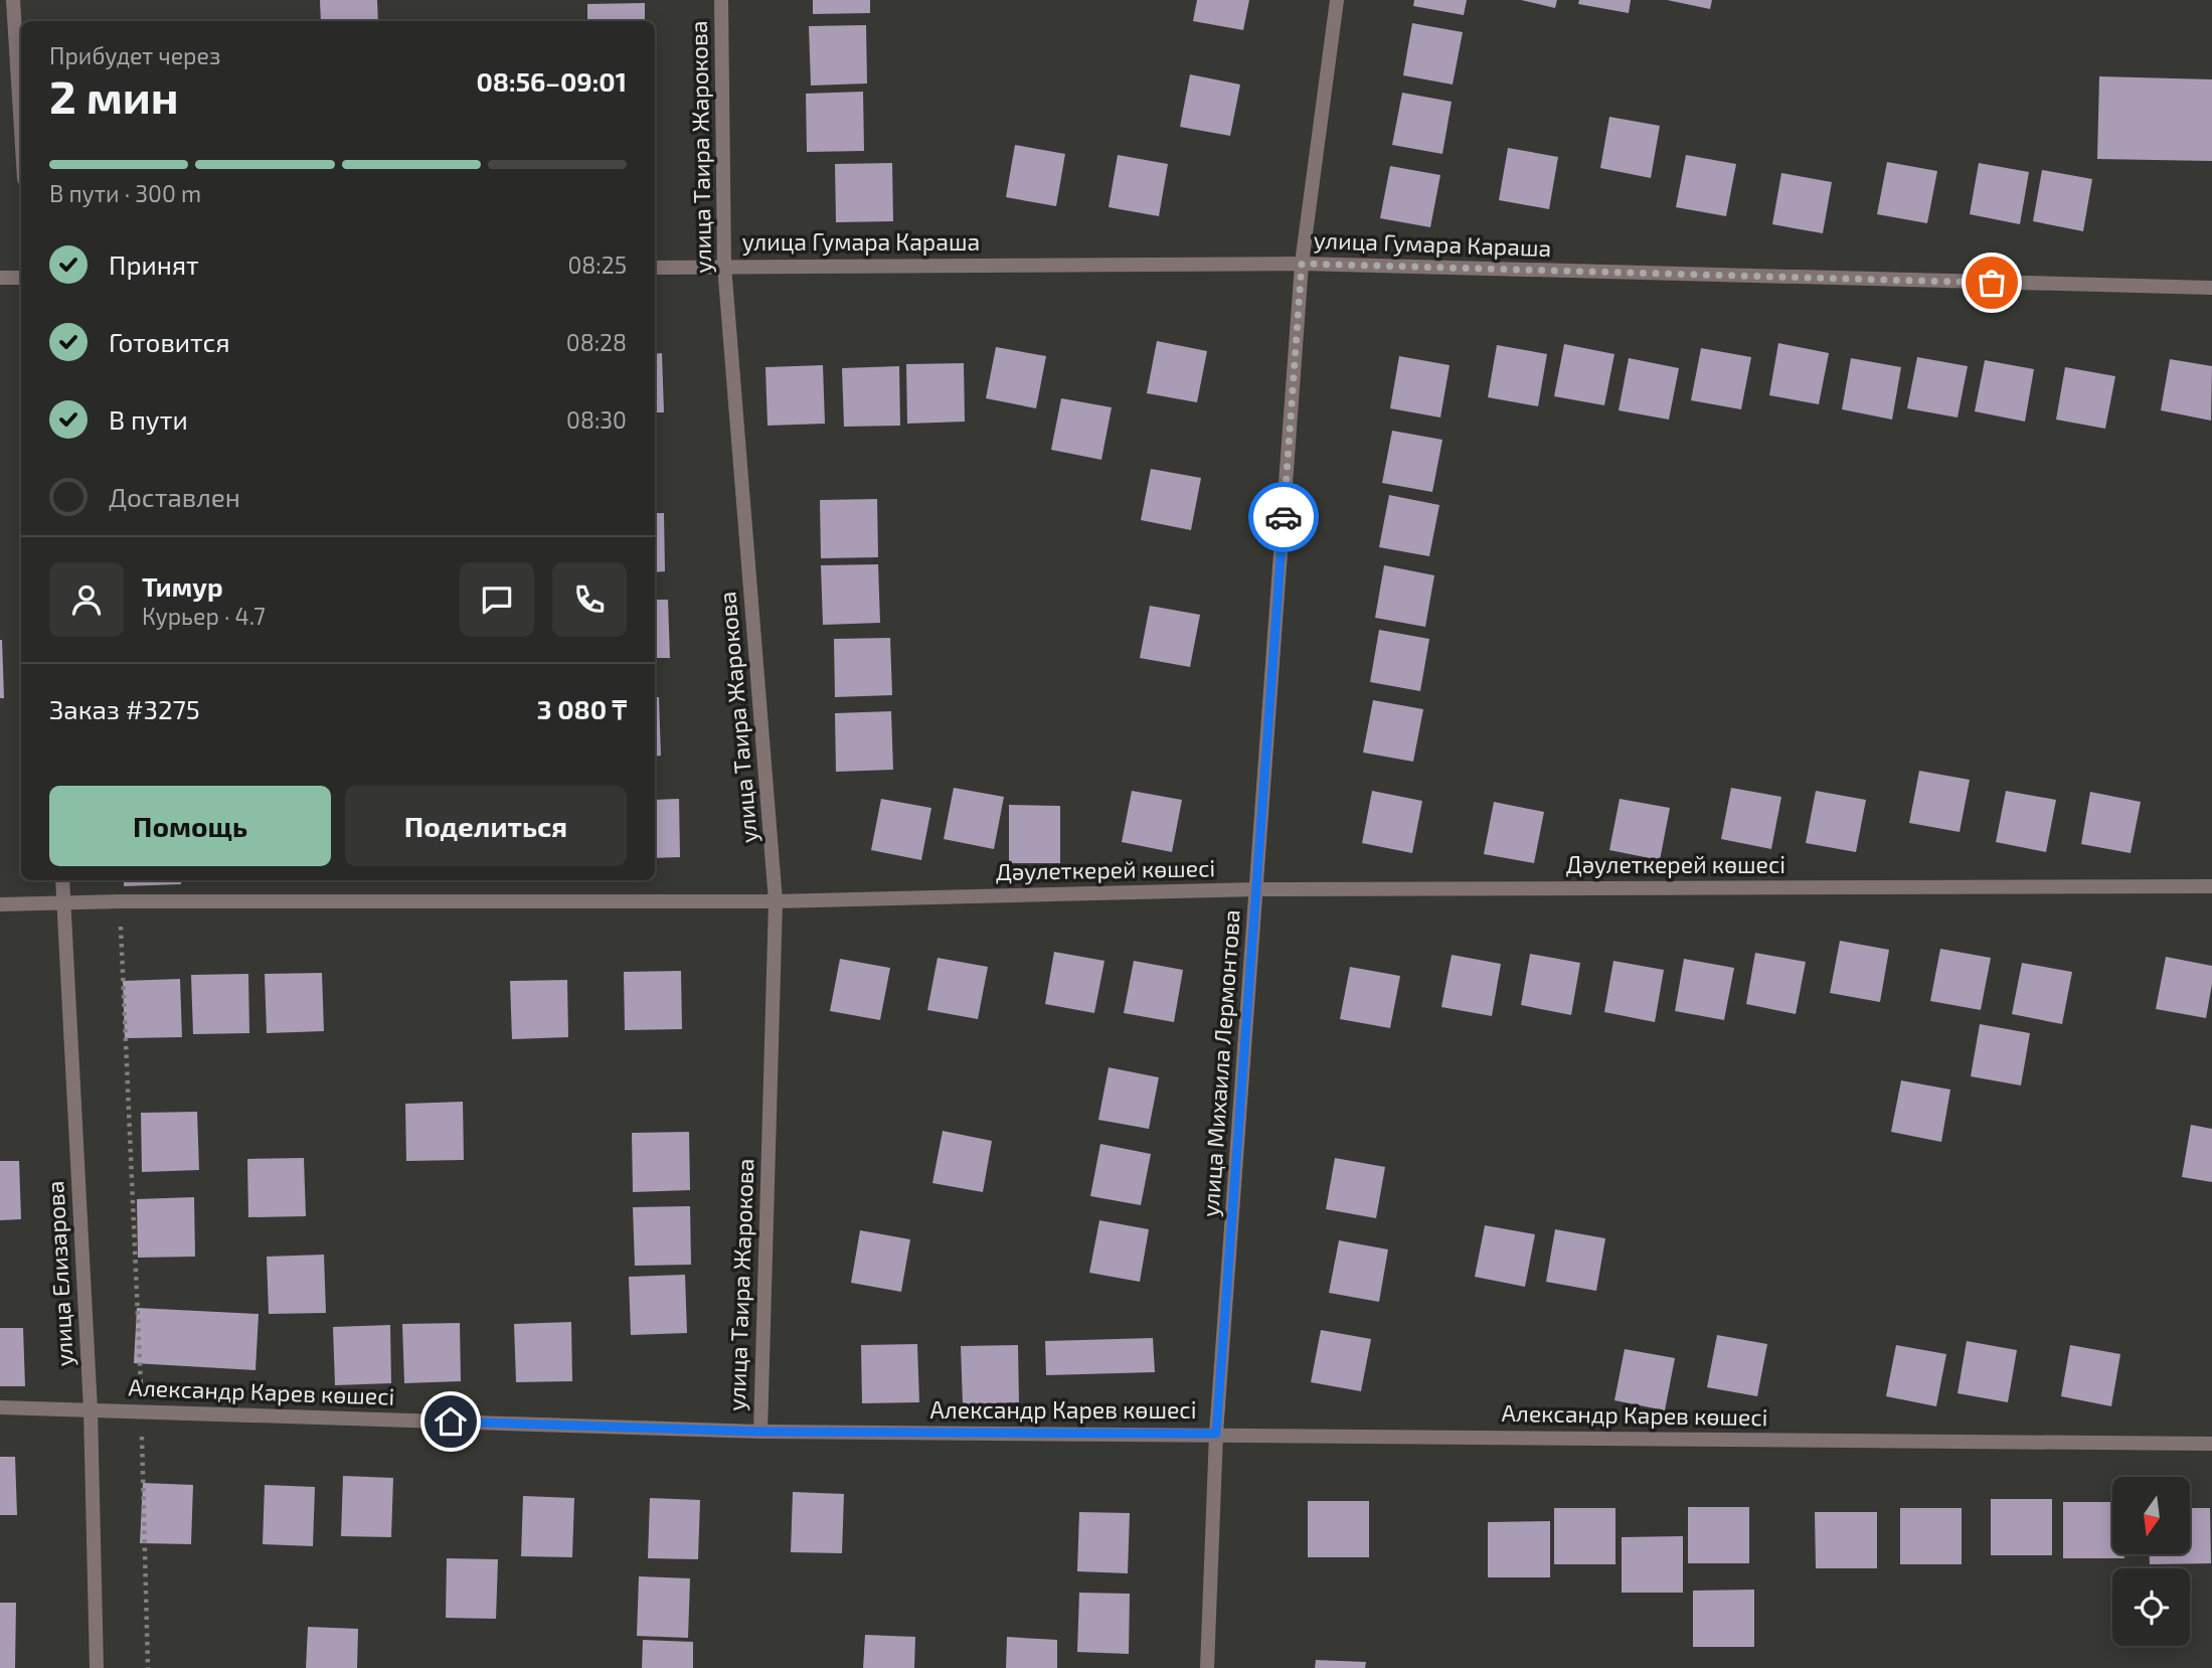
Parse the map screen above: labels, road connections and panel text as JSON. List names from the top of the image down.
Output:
{
  "streets": {
    "street": [
      "улица Таира Жарокова",
      "улица Гумара Караша",
      "Дәулеткерей көшесі",
      "улица Михаила Лермонтова",
      "улица Елизарова",
      "Александр Карев көшесі"
    ]
  },
  "crossings": [
    ["улица Таира Жарокова", "улица Гумара Караша"],
    ["улица Таира Жарокова", "Дәулеткерей көшесі"],
    ["улица Таира Жарокова", "Александр Карев көшесі"],
    ["улица Гумара Караша", "улица Михаила Лермонтова"],
    ["Дәулеткерей көшесі", "улица Михаила Лермонтова"],
    ["Дәулеткерей көшесі", "улица Елизарова"],
    ["улица Михаила Лермонтова", "Александр Карев көшесі"],
    ["улица Елизарова", "Александр Карев көшесі"]
  ],
  "north": "bottom",
  "page": {
    "heading": ["2 мин", "Прибудет через", "08:56–09:01"],
    "panel": [
      "Тимур",
      "Курьер · 4.7",
      "Заказ #3275",
      "3 080 ₸"
    ],
    "bar": "В пути · 300 m",
    "list": [
      ["Принят", "08:25"],
      ["Готовится", "08:28"],
      ["В пути", "08:30"],
      "Доставлен"
    ],
    "buttons": ["Помощь", "Поделиться"]
  }
}
